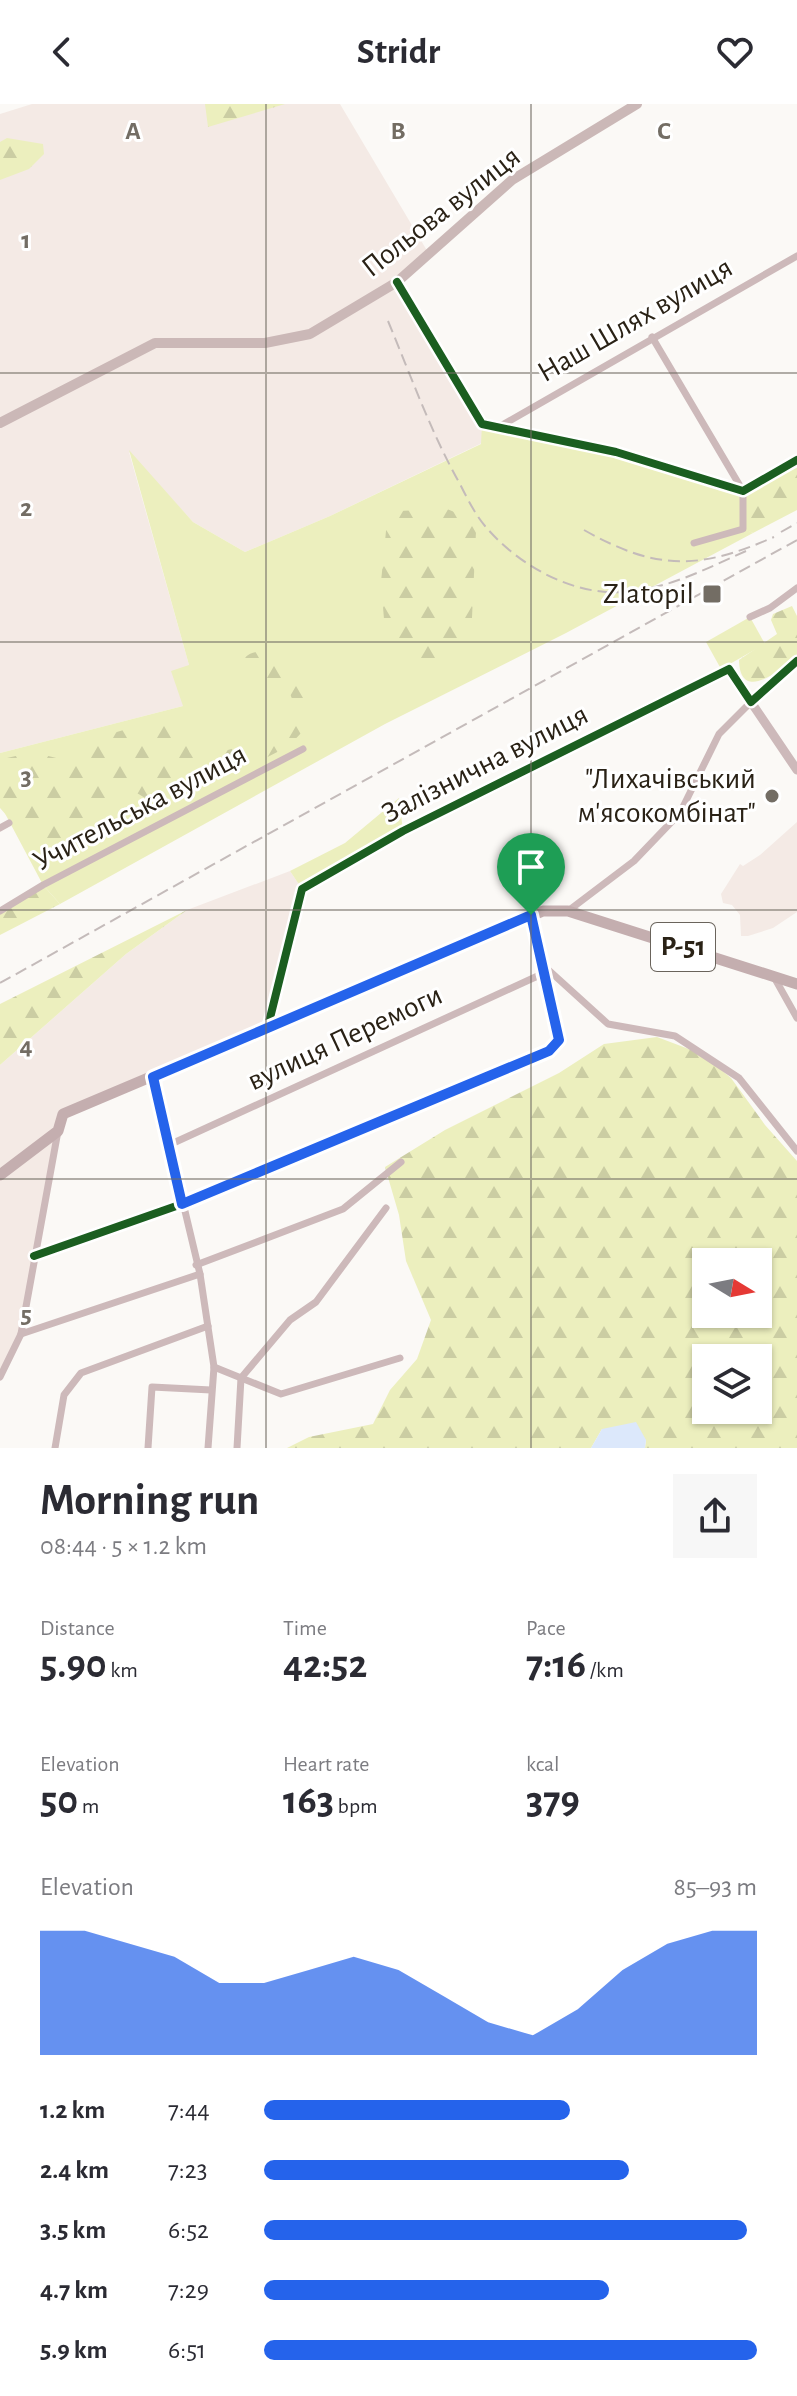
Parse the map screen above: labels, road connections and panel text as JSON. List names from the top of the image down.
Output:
{
  "streets": {
    "main road": ["Польова вулиця", "Р-51"],
    "street": [
      "Наш Шлях вулиця",
      "Залізнична вулиця",
      "Учительська вулиця",
      "вулиця Перемоги"
    ]
  },
  "crossings": [
    ["Залізнична вулиця", "Р-51"]
  ],
  "places": {
    "transit": ["Zlatopil"],
    "other": ["\"Лихачівський м'ясокомбінат\""]
  },
  "north": "right",
  "page": {
    "header": "Stridr",
    "heading": ["Morning run", "08:44 · 5 × 1.2 km"],
    "stats": [
      ["Distance", "5.90 km"],
      ["Time", "42:52"],
      ["Pace", "7:16 /km"],
      ["Elevation", "50 m"],
      ["Heart rate", "163 bpm"],
      ["kcal", "379"]
    ],
    "chart": ["Elevation", "85–93 m"],
    "list": [
      {
        "name": "1.2 km",
        "note": "7:44"
      },
      {
        "name": "2.4 km",
        "note": "7:23"
      },
      {
        "name": "3.5 km",
        "note": "6:52"
      },
      {
        "name": "4.7 km",
        "note": "7:29"
      },
      {
        "name": "5.9 km",
        "note": "6:51"
      }
    ]
  },
  "grid": {
    "columns": ["A", "B", "C"],
    "rows": [
      "1",
      "2",
      "3",
      "4",
      "5"
    ]
  }
}
